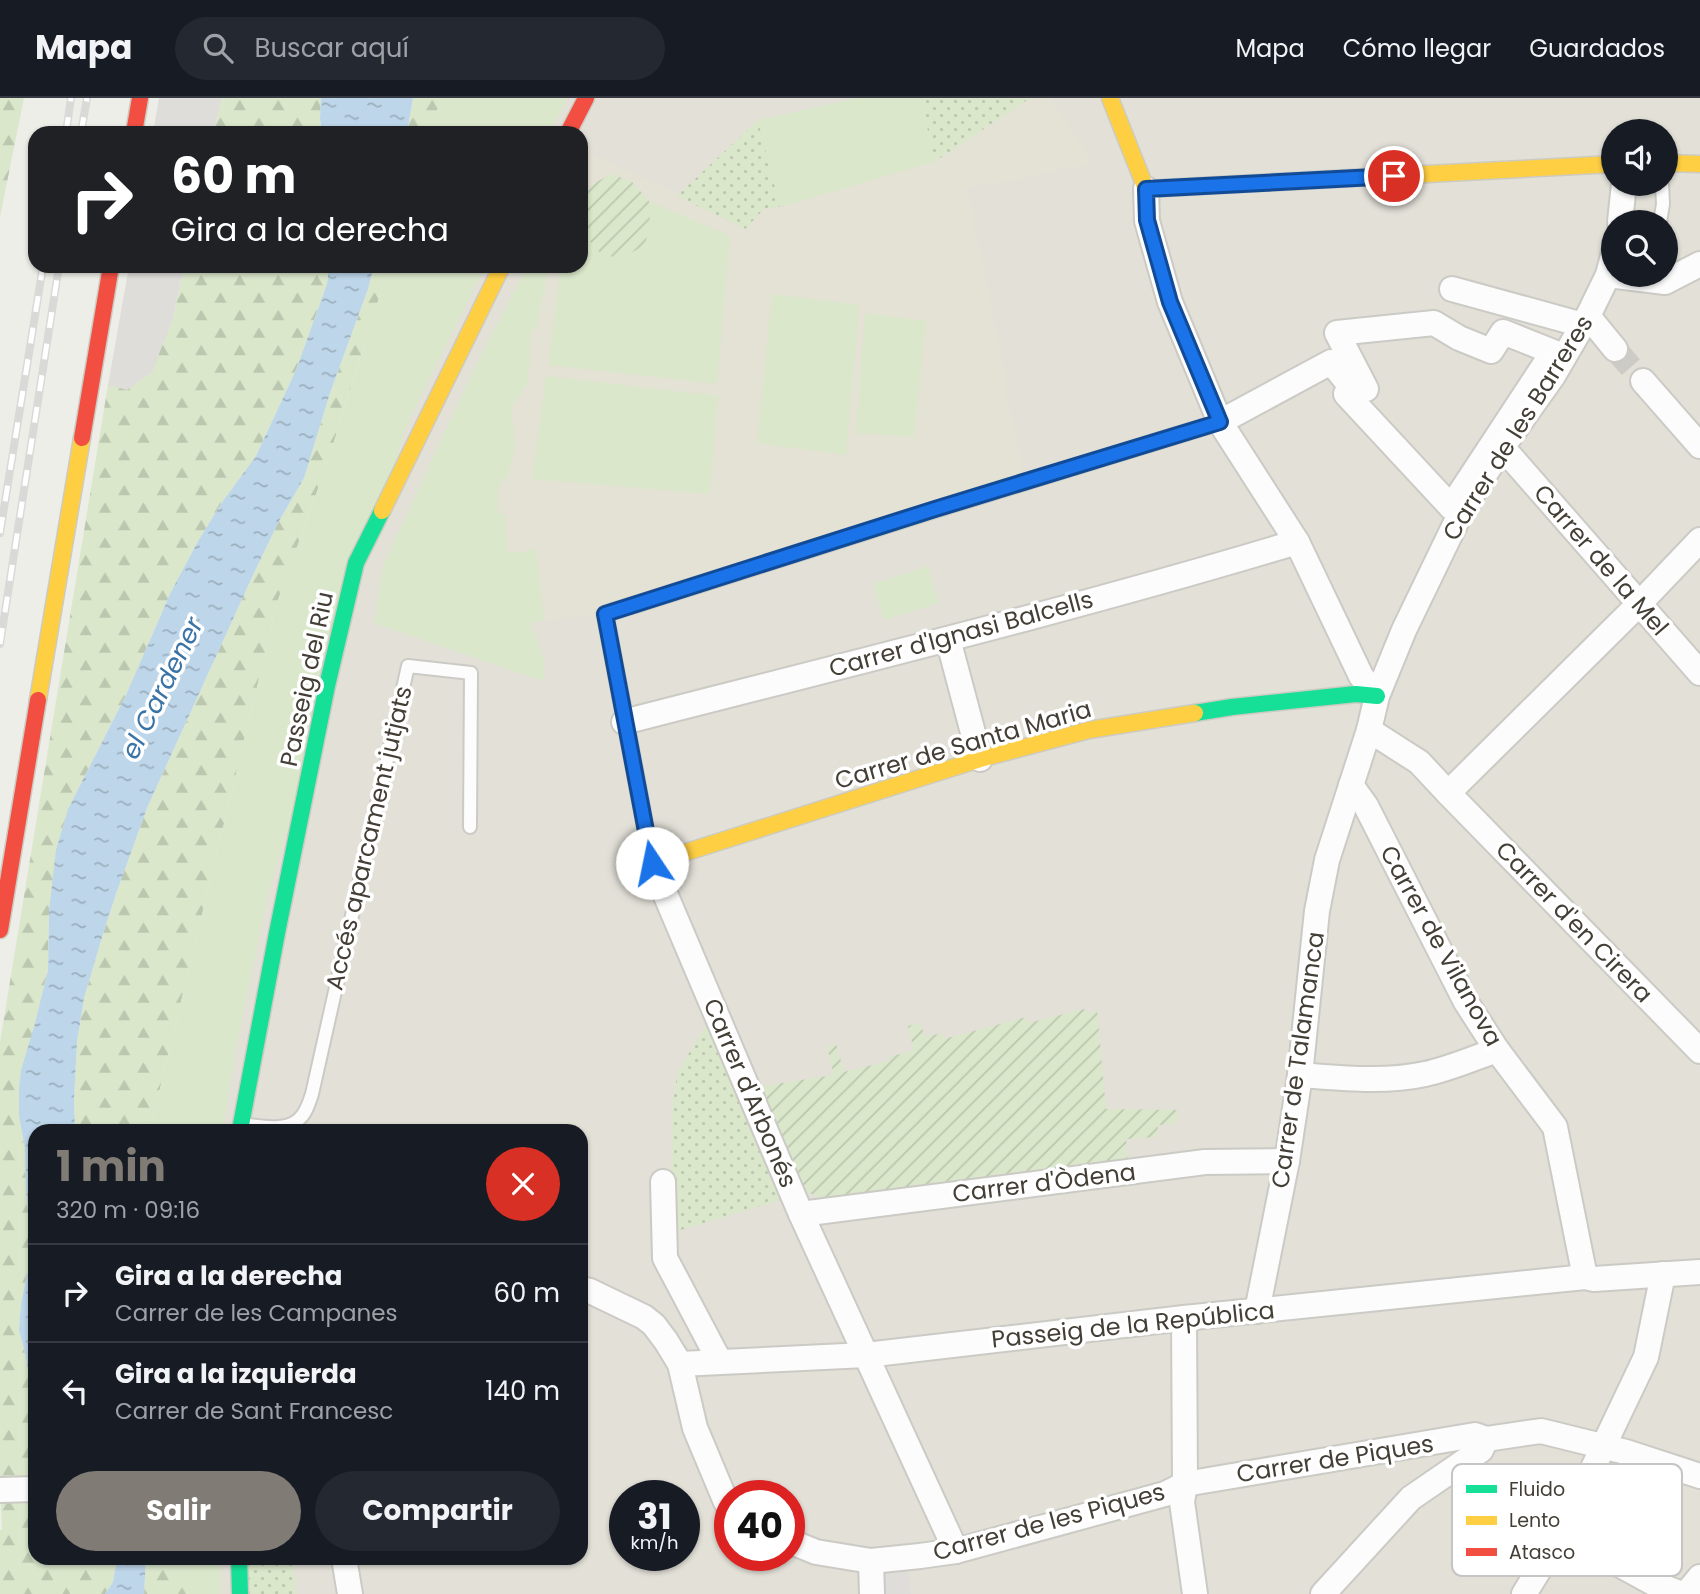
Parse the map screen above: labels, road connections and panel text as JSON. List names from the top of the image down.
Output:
{
  "streets": {
    "street": [
      "Carrer de les Barreres",
      "Carrer de la Mel",
      "Carrer d'Ignasi Balcells",
      "Passeig del Riu",
      "Carrer de Santa Maria",
      "Carrer d'en Cirera",
      "Carrer de Vilanova",
      "Carrer de Talamanca",
      "Carrer d'Arbonés",
      "Carrer d'Òdena",
      "Passeig de la República",
      "Carrer de Piques",
      "Carrer de les Piques"
    ],
    "lane": ["Accés aparcament jutjats"]
  },
  "crossings": [
    ["Carrer de les Barreres", "Carrer de la Mel"],
    ["Carrer de les Barreres", "Carrer de Santa Maria"],
    ["Carrer de les Barreres", "Carrer d'en Cirera"],
    ["Carrer de les Barreres", "Carrer de Vilanova"],
    ["Carrer d'Ignasi Balcells", "Carrer d'Arbonés"],
    ["Carrer de Santa Maria", "Carrer d'Arbonés"],
    ["Carrer de Vilanova", "Carrer de Talamanca"],
    ["Carrer de Vilanova", "Passeig de la República"],
    ["Carrer de Talamanca", "Carrer d'Òdena"],
    ["Carrer de Talamanca", "Passeig de la República"],
    ["Carrer d'Arbonés", "Carrer d'Òdena"],
    ["Carrer d'Arbonés", "Passeig de la República"],
    ["Carrer d'Arbonés", "Carrer de les Piques"],
    ["Carrer de Piques", "Carrer de les Piques"]
  ],
  "water": ["el Cardener"],
  "legend": ["Fluido", "Lento", "Atasco"],
  "page": {
    "header": "Mapa",
    "search": "Buscar aquí",
    "nav": ["Mapa", "Cómo llegar", "Guardados"],
    "turn": ["60 m", "Gira a la derecha"],
    "heading": ["1 min", "320 m · 09:16"],
    "list": [
      {
        "name": "Gira a la derecha",
        "note": "Carrer de les Campanes",
        "value": "60 m"
      },
      {
        "name": "Gira a la izquierda",
        "note": "Carrer de Sant Francesc",
        "value": "140 m"
      }
    ],
    "buttons": ["Salir", "Compartir"],
    "speed": "31 km/h",
    "limit": "40"
  }
}
